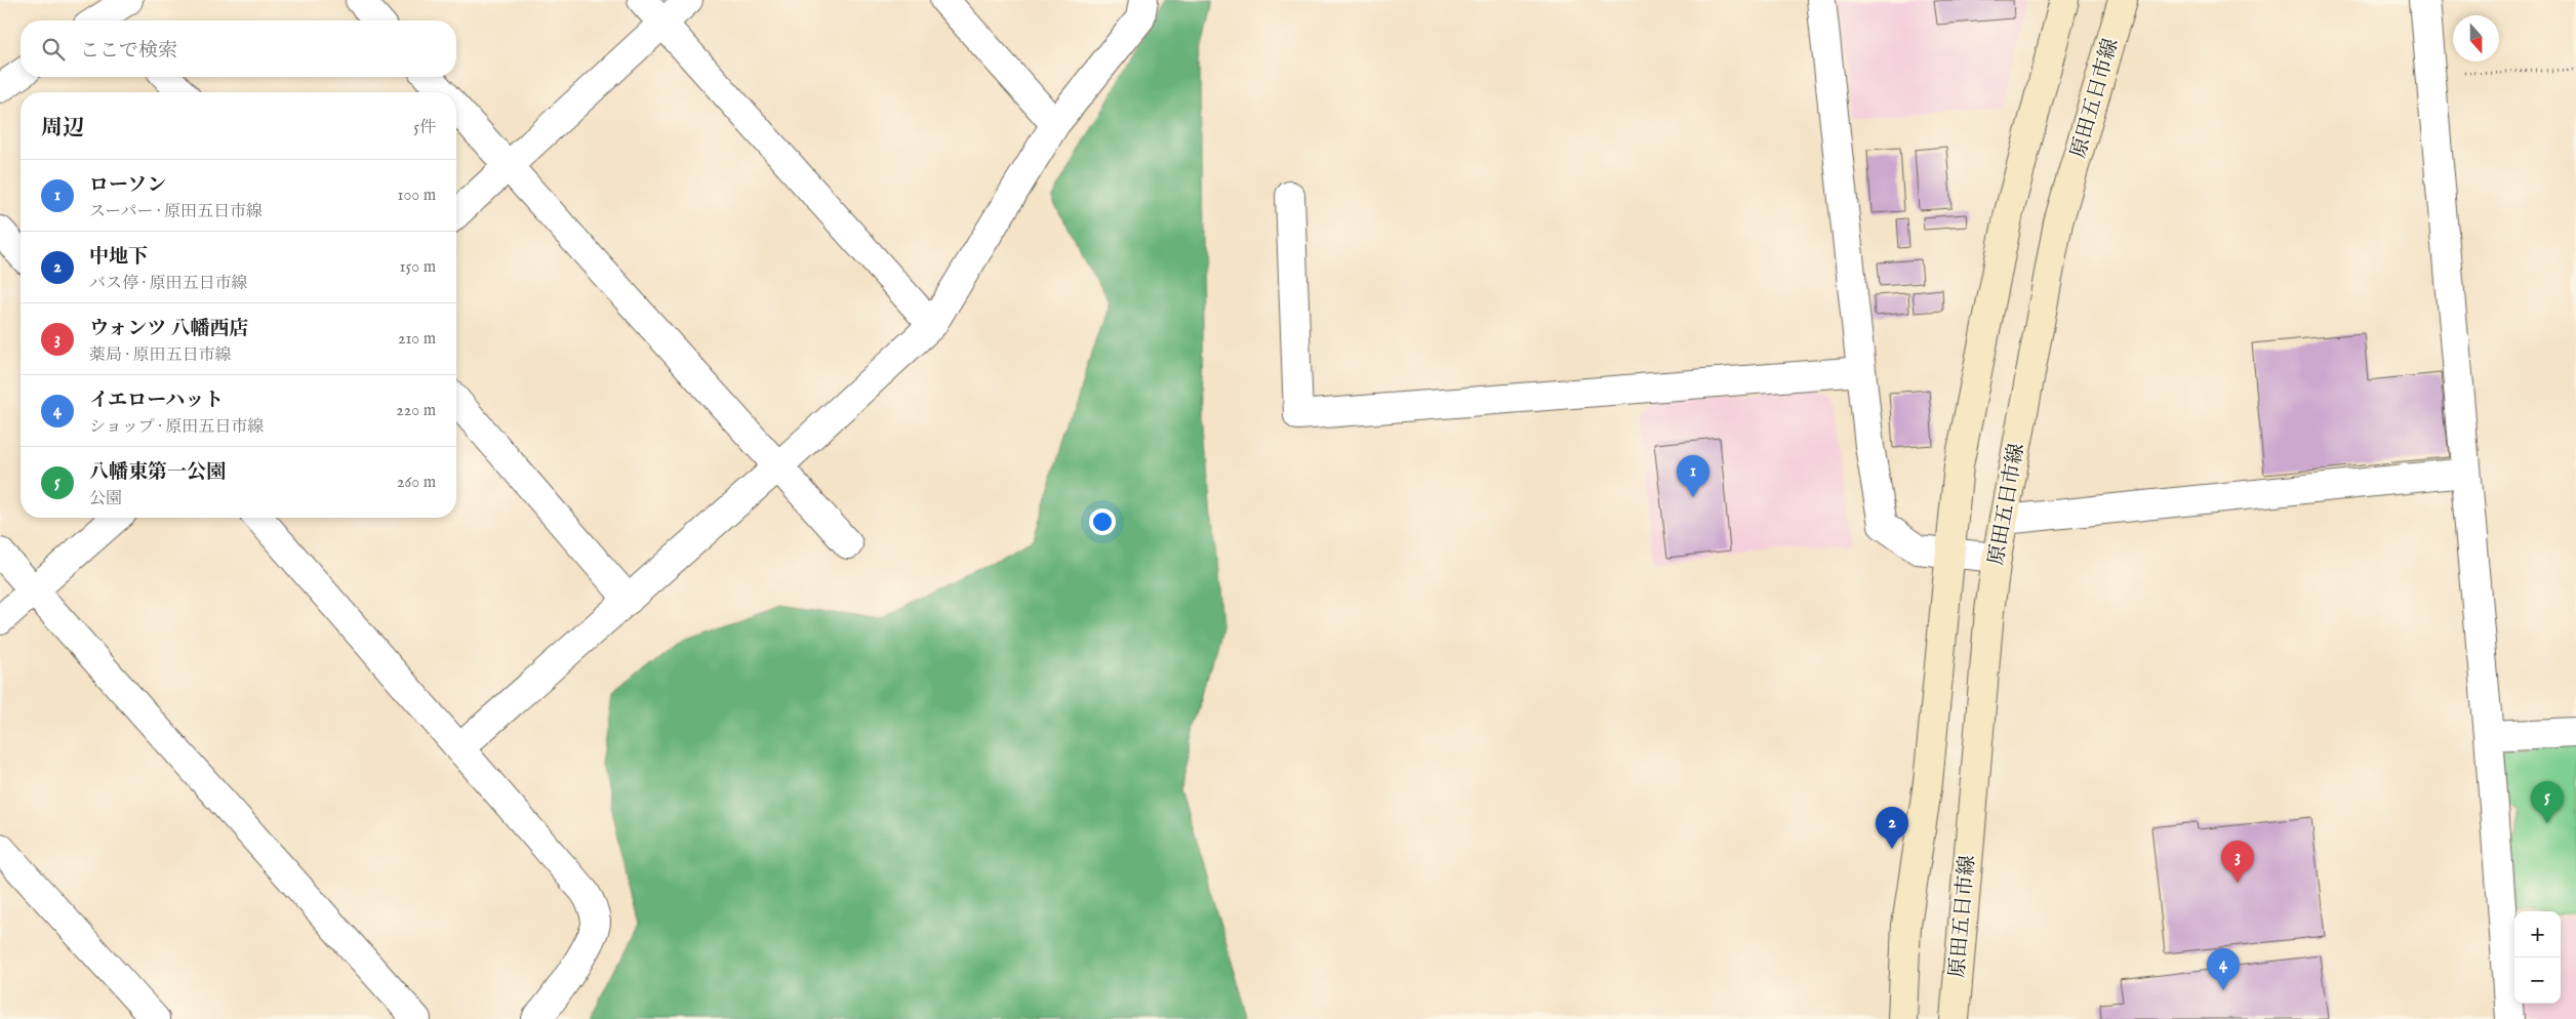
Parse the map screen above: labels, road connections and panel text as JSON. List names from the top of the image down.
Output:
{
  "streets": {
    "main road": ["原田五日市線"]
  },
  "north": "bottom",
  "page": {
    "search": "ここで検索",
    "heading": ["周辺", "5件"],
    "list": [
      {
        "mark": "1",
        "name": "ローソン",
        "note": "スーパー · 原田五日市線",
        "value": "100 m"
      },
      {
        "mark": "2",
        "name": "中地下",
        "note": "バス停 · 原田五日市線",
        "value": "150 m"
      },
      {
        "mark": "3",
        "name": "ウォンツ 八幡西店",
        "note": "薬局 · 原田五日市線",
        "value": "210 m"
      },
      {
        "mark": "4",
        "name": "イエローハット",
        "note": "ショップ · 原田五日市線",
        "value": "220 m"
      },
      {
        "mark": "5",
        "name": "八幡東第一公園",
        "note": "公園",
        "value": "260 m"
      }
    ],
    "pins": [
      "1",
      "5",
      "2",
      "3",
      "4"
    ],
    "map_buttons": ["+", "−"]
  }
}
